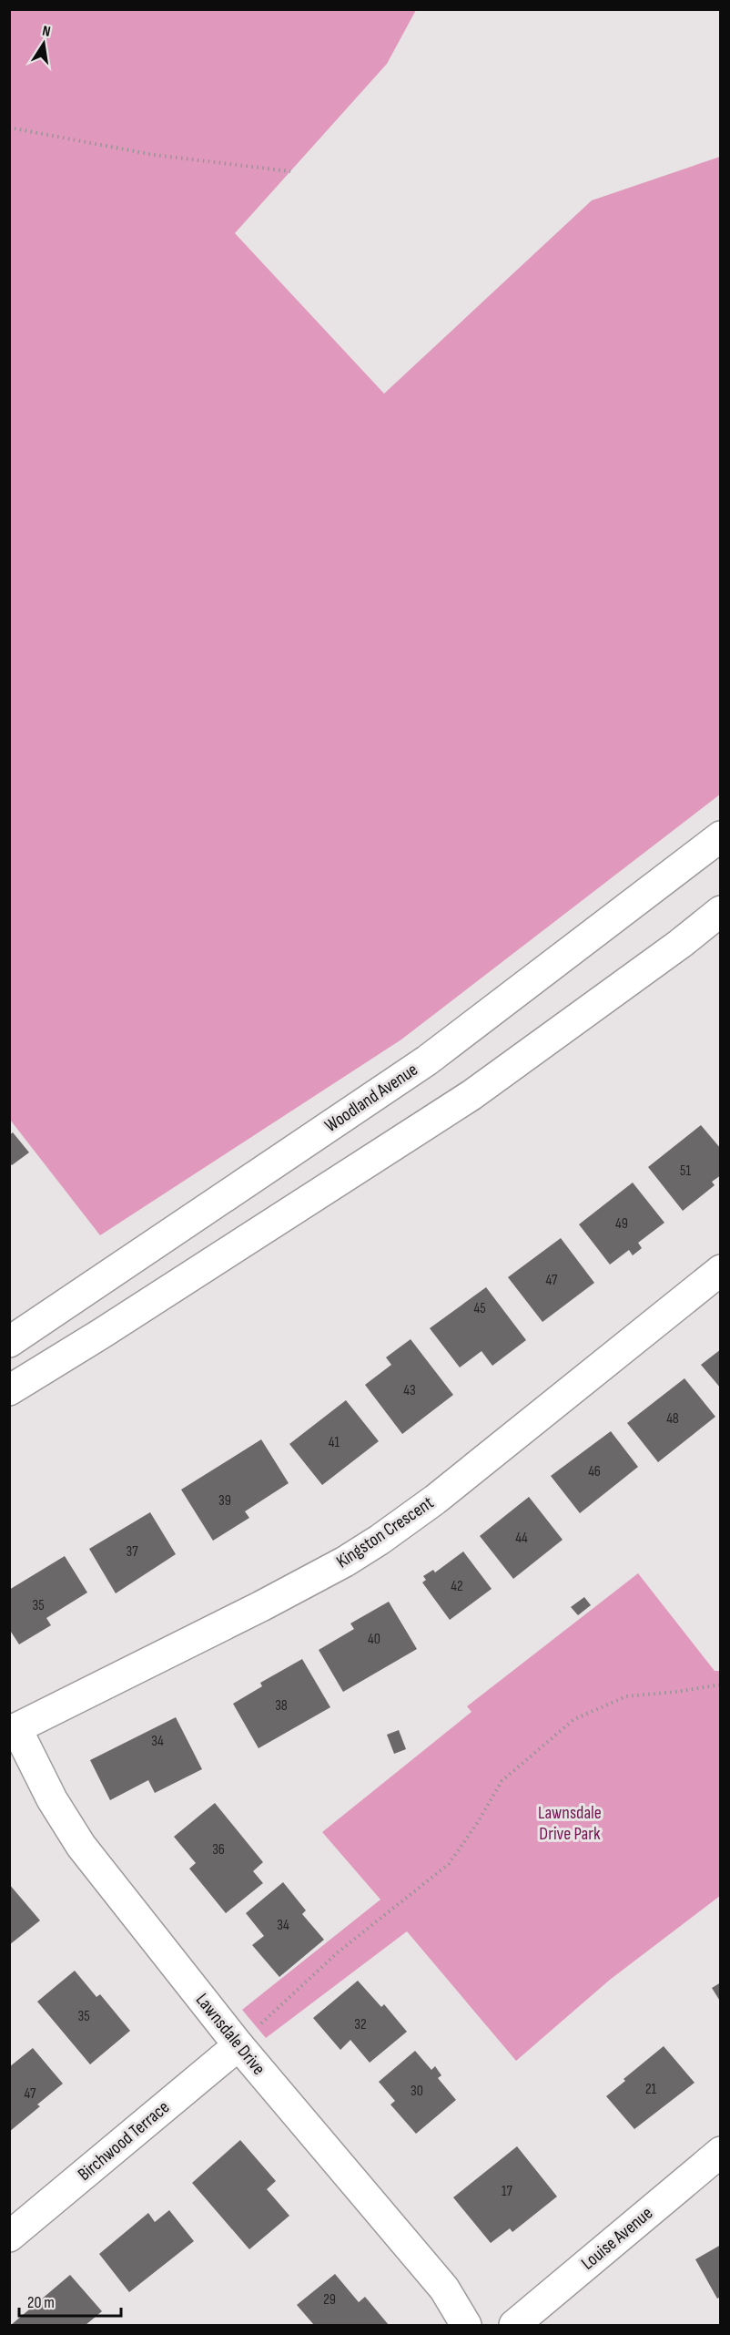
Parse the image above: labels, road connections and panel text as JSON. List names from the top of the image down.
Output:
{
  "streets": {
    "street": [
      "Woodland Avenue",
      "Kingston Crescent",
      "Lawnsdale Drive",
      "Birchwood Terrace",
      "Louise Avenue"
    ]
  },
  "crossings": [
    ["Kingston Crescent", "Lawnsdale Drive"],
    ["Lawnsdale Drive", "Birchwood Terrace"]
  ],
  "parks": ["Lawnsdale Drive Park"],
  "house_numbers": [
    "51",
    "49",
    "47",
    "45",
    "43",
    "48",
    "41",
    "46",
    "39",
    "44",
    "37",
    "42",
    "35",
    "40",
    "38",
    "34",
    "36",
    "34",
    "35",
    "32",
    "21",
    "30",
    "47",
    "17",
    "29"
  ],
  "scale_bar": "20 m",
  "north": "top"
}
